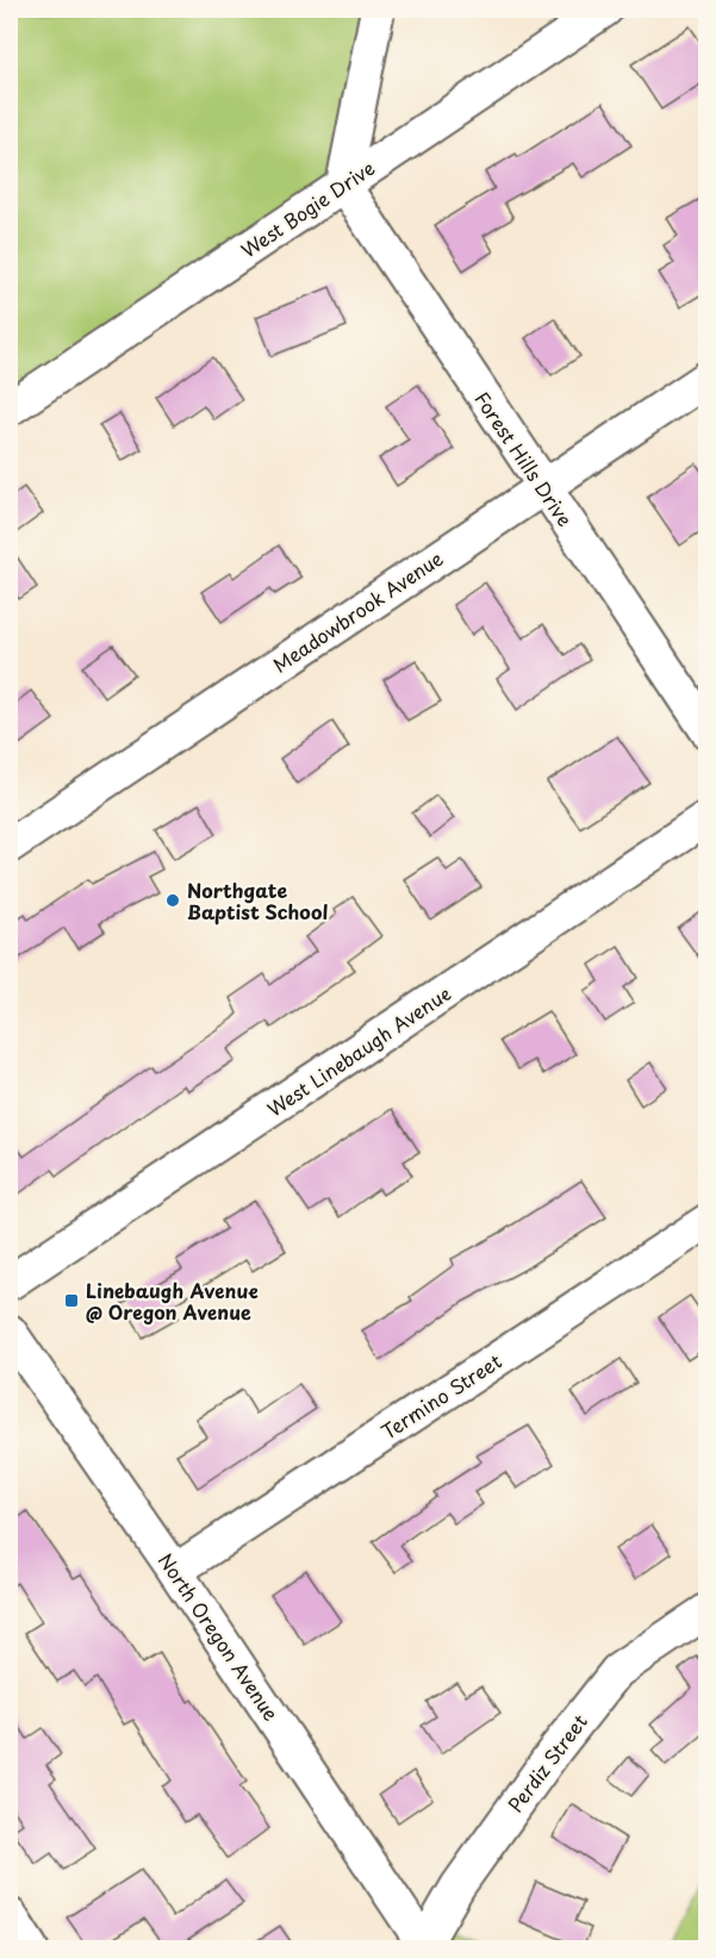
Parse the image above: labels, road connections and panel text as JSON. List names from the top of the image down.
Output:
{
  "streets": {
    "street": [
      "West Bogie Drive",
      "Forest Hills Drive",
      "Meadowbrook Avenue",
      "West Linebaugh Avenue",
      "Termino Street",
      "North Oregon Avenue",
      "Perdiz Street"
    ]
  },
  "crossings": [
    ["West Bogie Drive", "Forest Hills Drive"],
    ["Forest Hills Drive", "Meadowbrook Avenue"],
    ["Termino Street", "North Oregon Avenue"],
    ["North Oregon Avenue", "Perdiz Street"]
  ],
  "places": {
    "other": ["Northgate Baptist School"],
    "transit": ["Linebaugh Avenue @ Oregon Avenue"]
  }
}
